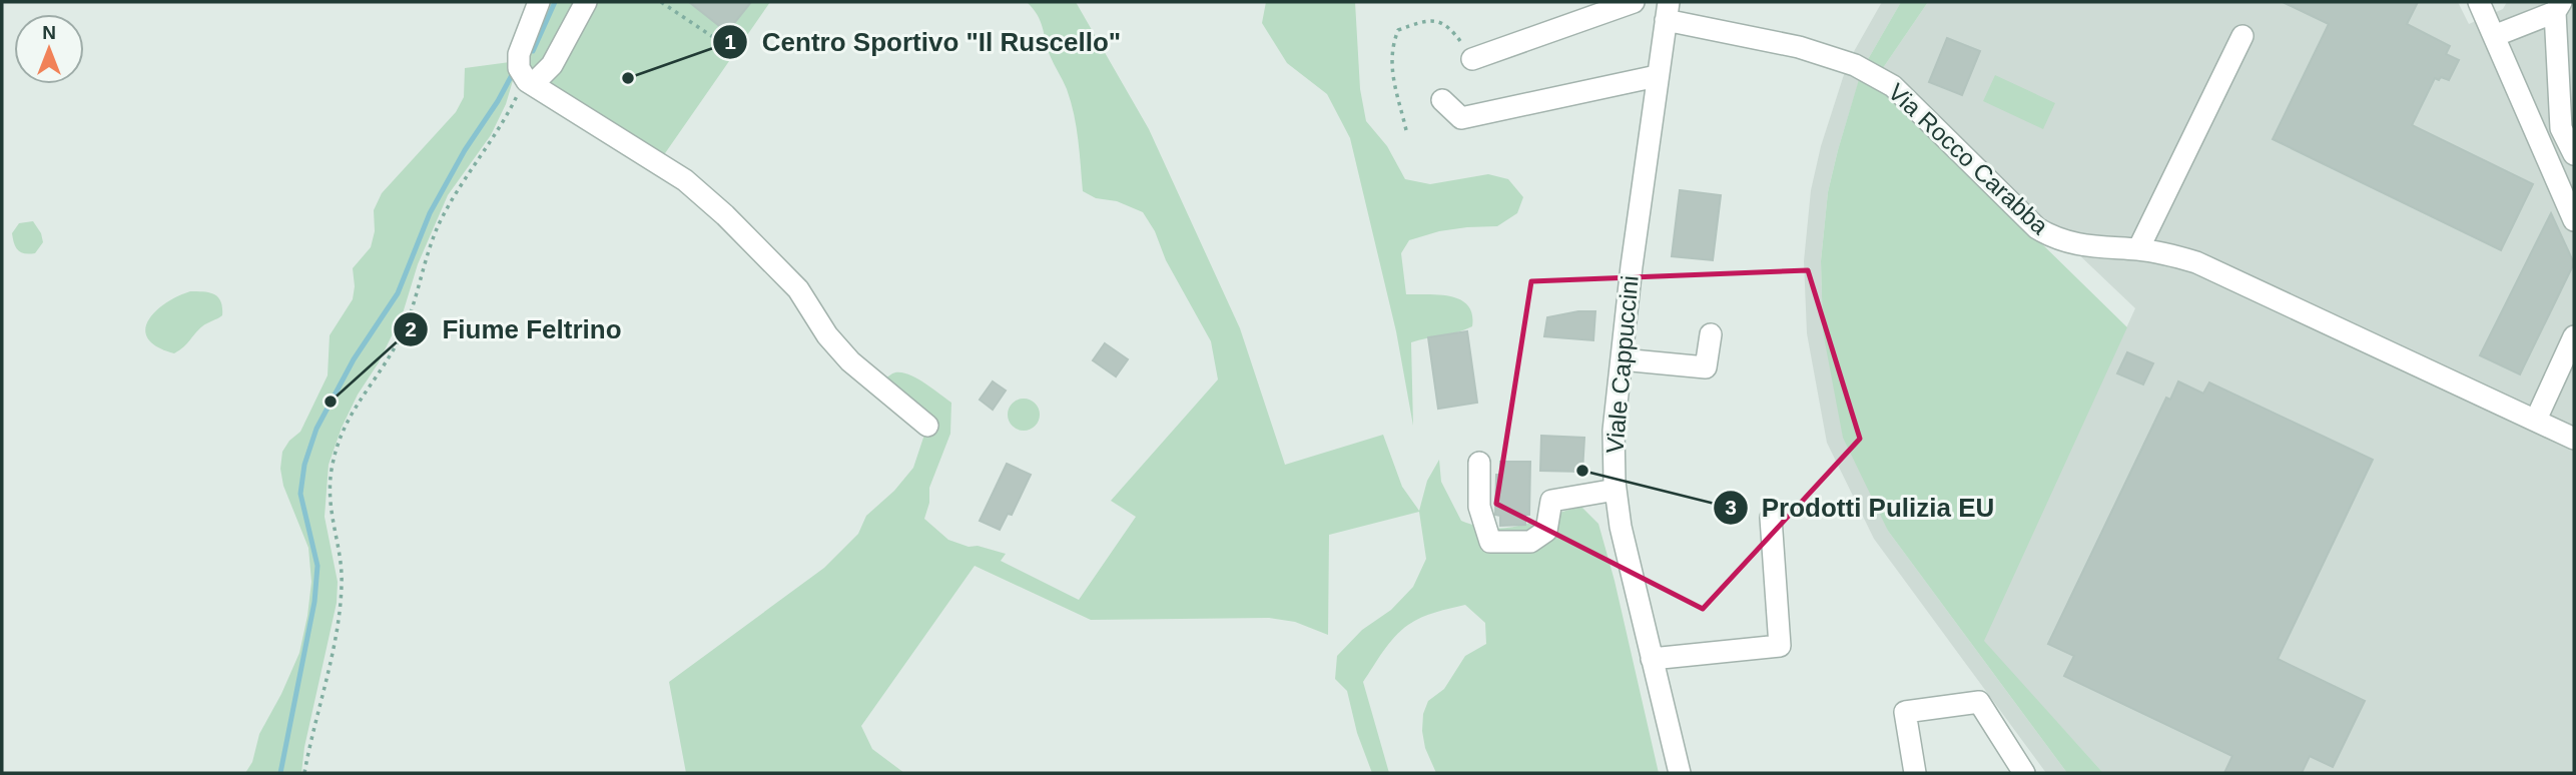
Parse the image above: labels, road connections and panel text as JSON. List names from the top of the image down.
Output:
{
  "streets": {
    "street": ["Via Rocco Carabba", "Viale Cappuccini"]
  },
  "crossings": [
    ["Via Rocco Carabba", "Viale Cappuccini"]
  ],
  "places": ["Centro Sportivo \"Il Ruscello\"", "Fiume Feltrino", "Prodotti Pulizia EU"],
  "north": "top"
}
